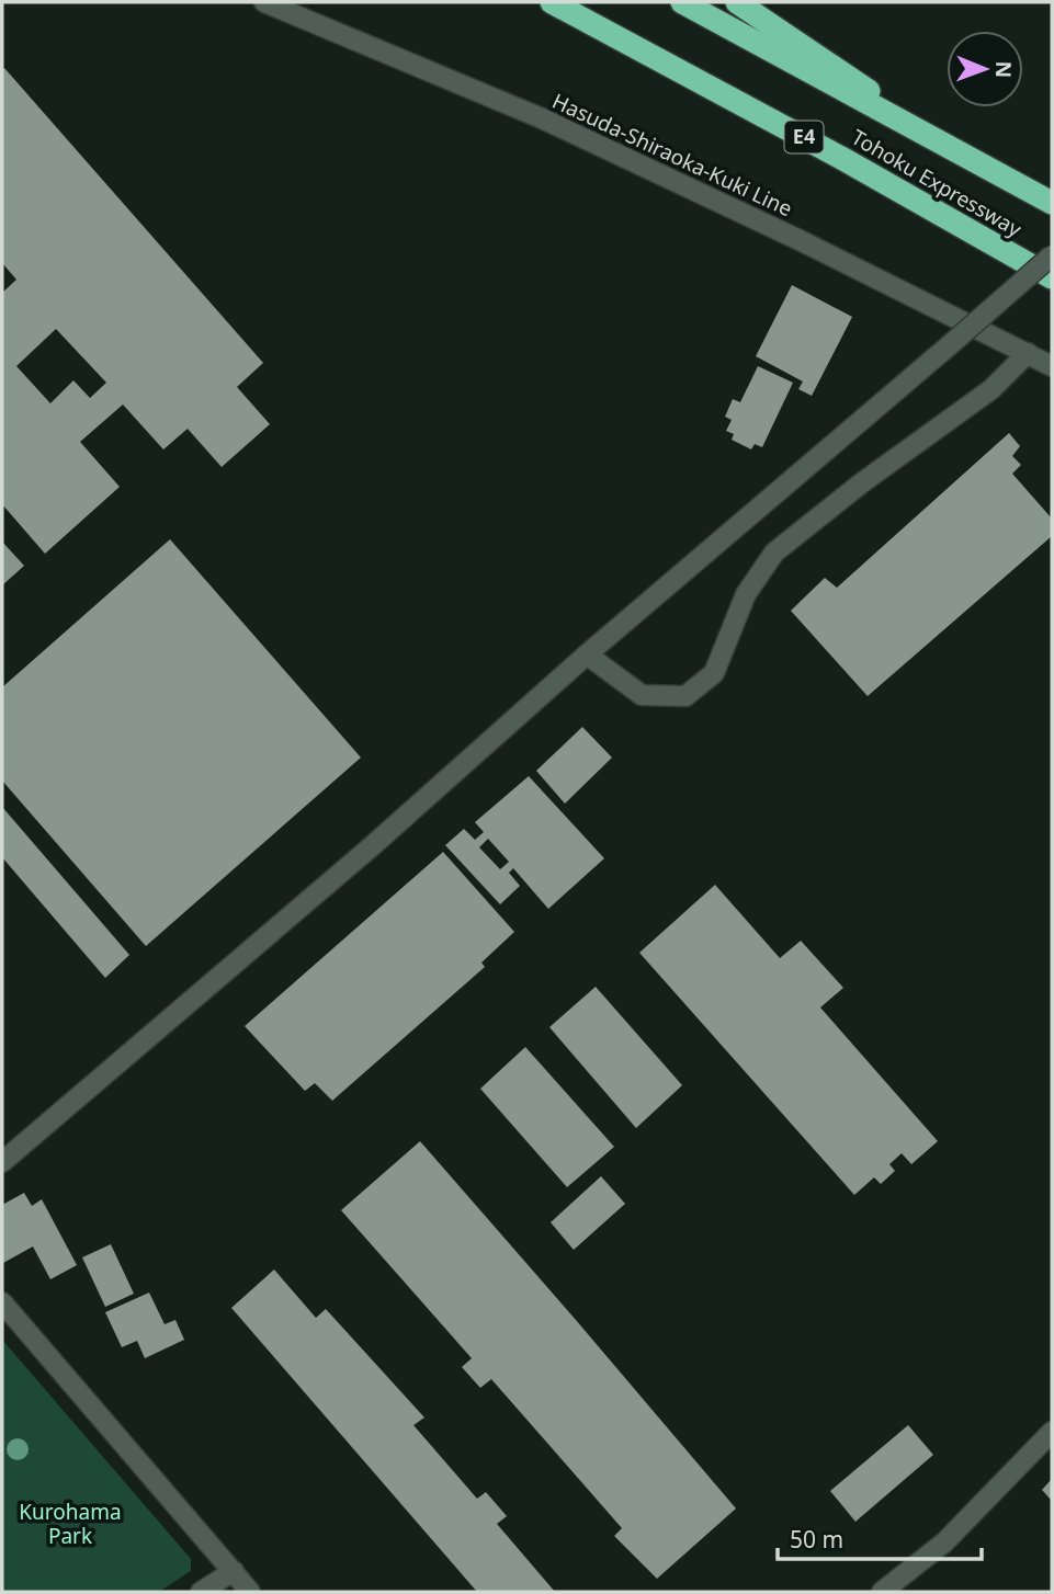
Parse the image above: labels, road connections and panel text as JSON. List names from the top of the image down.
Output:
{
  "streets": {
    "highway": ["E4", "Tohoku Expressway"],
    "street": ["Hasuda-Shiraoka-Kuki Line"]
  },
  "parks": ["Kurohama Park"],
  "scale_bar": "50 m",
  "north": "right"
}
